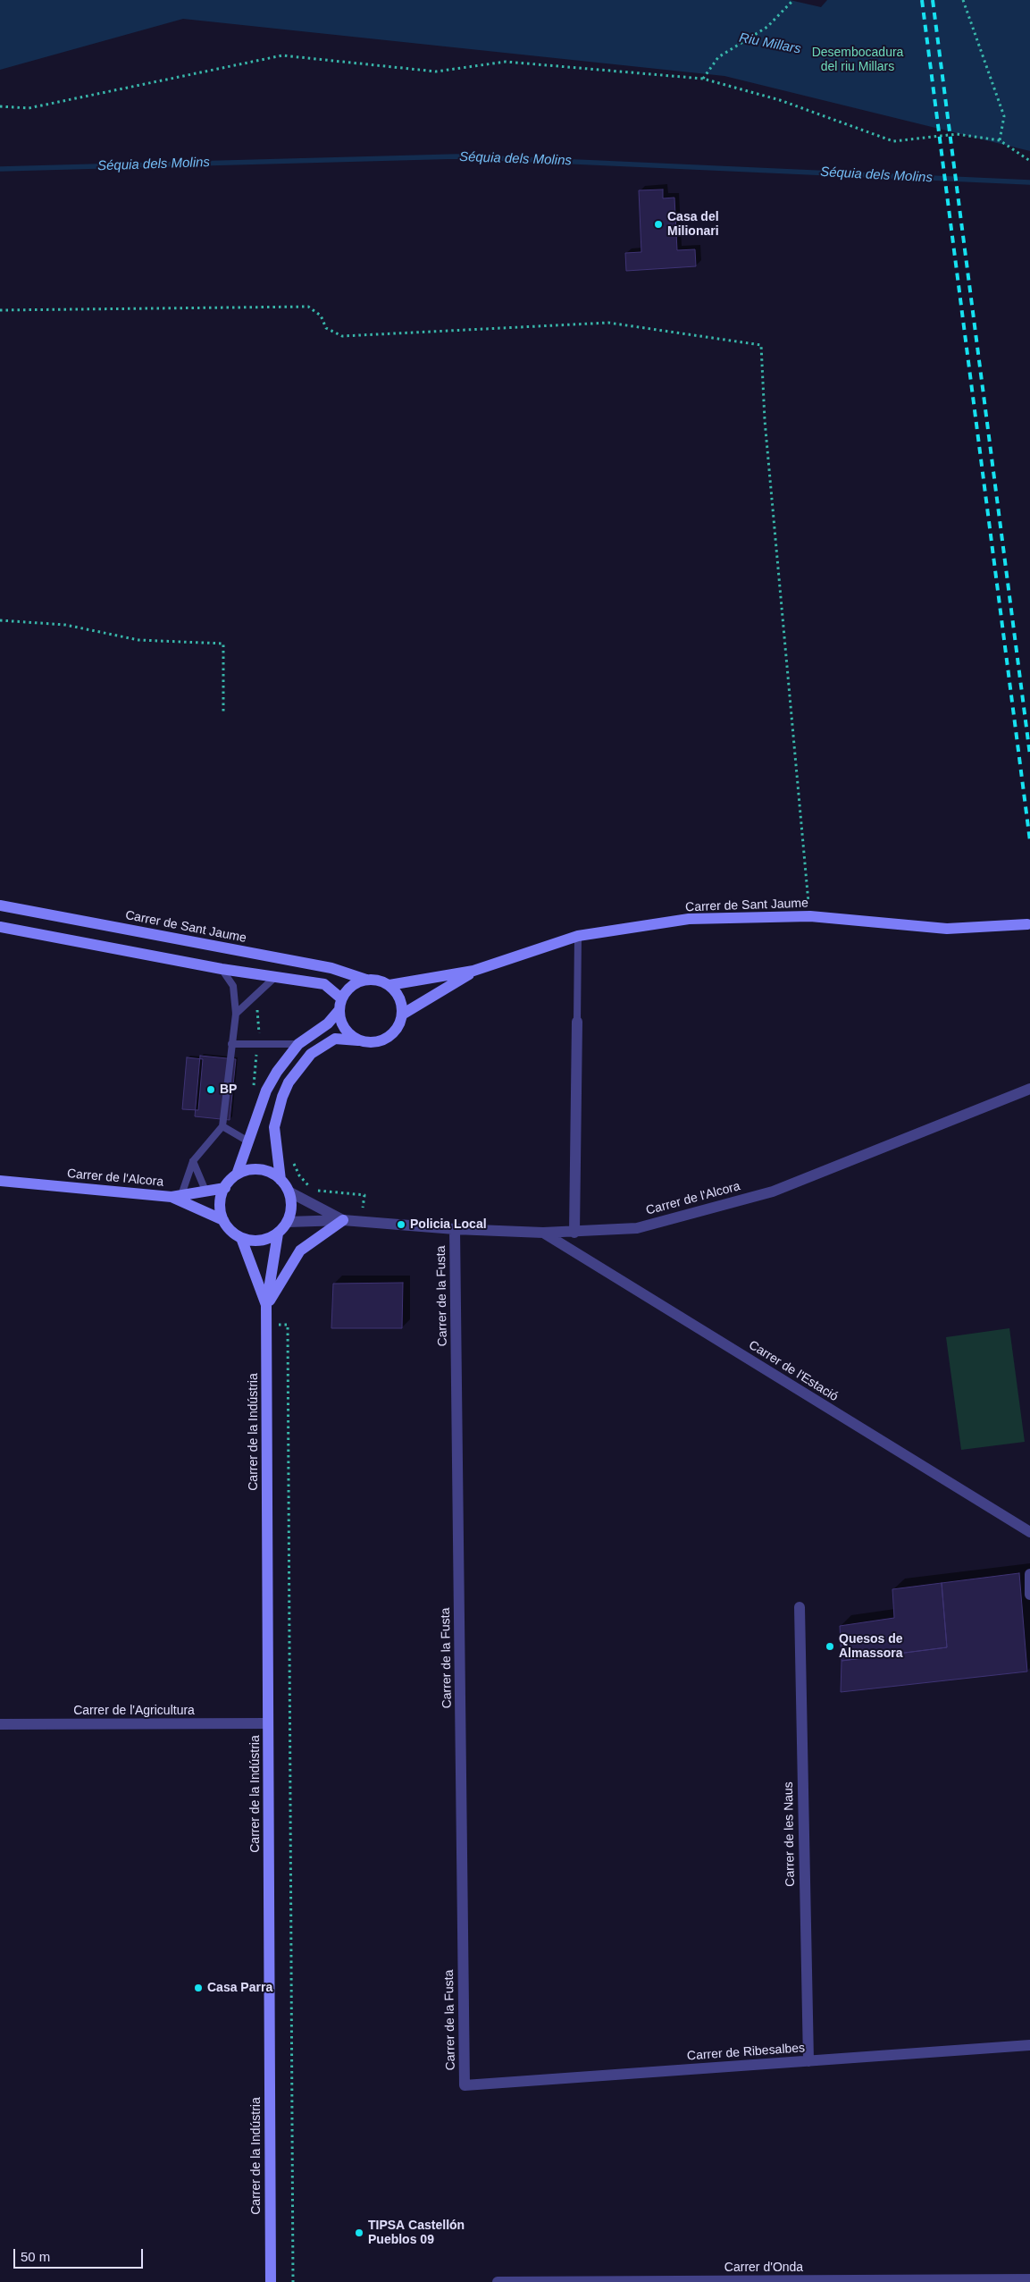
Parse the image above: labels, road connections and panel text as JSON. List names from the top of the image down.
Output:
{
  "streets": {
    "street": [
      "Carrer de Sant Jaume",
      "Carrer de l'Alcora",
      "Carrer de la Fusta",
      "Carrer de l'Estació",
      "Carrer de la Indústria",
      "Carrer de l'Agricultura",
      "Carrer de les Naus",
      "Carrer de Ribesalbes",
      "Carrer d'Onda"
    ]
  },
  "crossings": [
    ["Carrer de l'Alcora", "Carrer de la Fusta"],
    ["Carrer de l'Alcora", "Carrer de l'Estació"],
    ["Carrer de l'Alcora", "Carrer de la Indústria"],
    ["Carrer de la Fusta", "Carrer de Ribesalbes"],
    ["Carrer de la Indústria", "Carrer de l'Agricultura"],
    ["Carrer de les Naus", "Carrer de Ribesalbes"]
  ],
  "water": ["Riu Millars", "Séquia dels Molins"],
  "parks": ["Desembocadura del riu Millars"],
  "places": [
    "Casa del Milionari",
    "BP",
    "Policia Local",
    "Quesos de Almassora",
    "Casa Parra",
    "TIPSA Castellón Pueblos 09"
  ],
  "scale_bar": "50 m"
}
